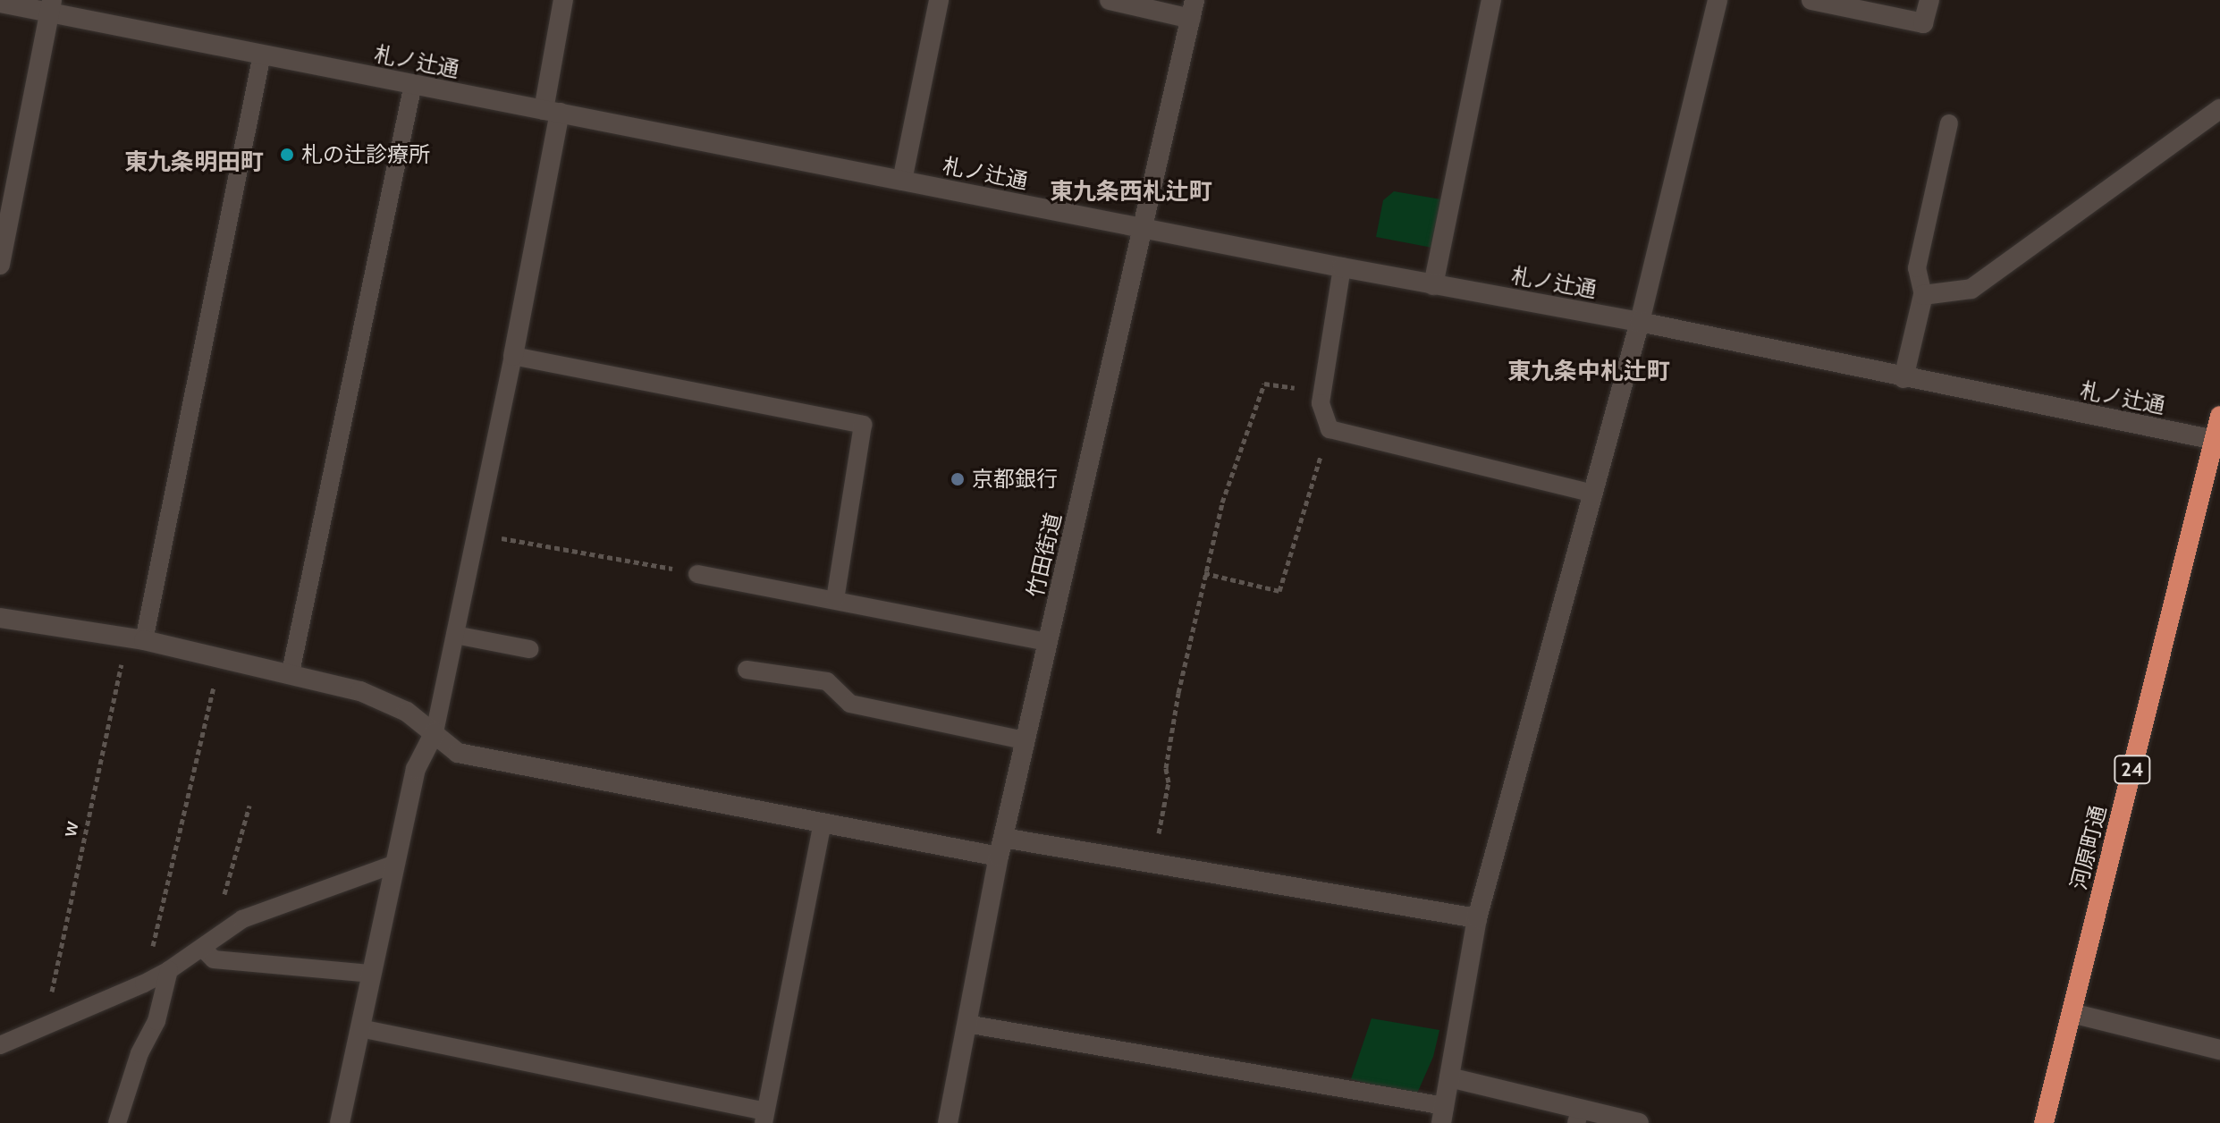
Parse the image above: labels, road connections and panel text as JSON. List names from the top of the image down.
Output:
{
  "streets": {
    "highway": ["24", "河原町通"],
    "street": ["札ノ辻通", "竹田街道"],
    "path": ["w"]
  },
  "crossings": [
    ["札ノ辻通", "竹田街道"],
    ["札ノ辻通", "河原町通"]
  ],
  "districts": ["東九条明田町", "東九条西札辻町", "東九条中札辻町"],
  "places": ["札の辻診療所", "京都銀行"]
}
